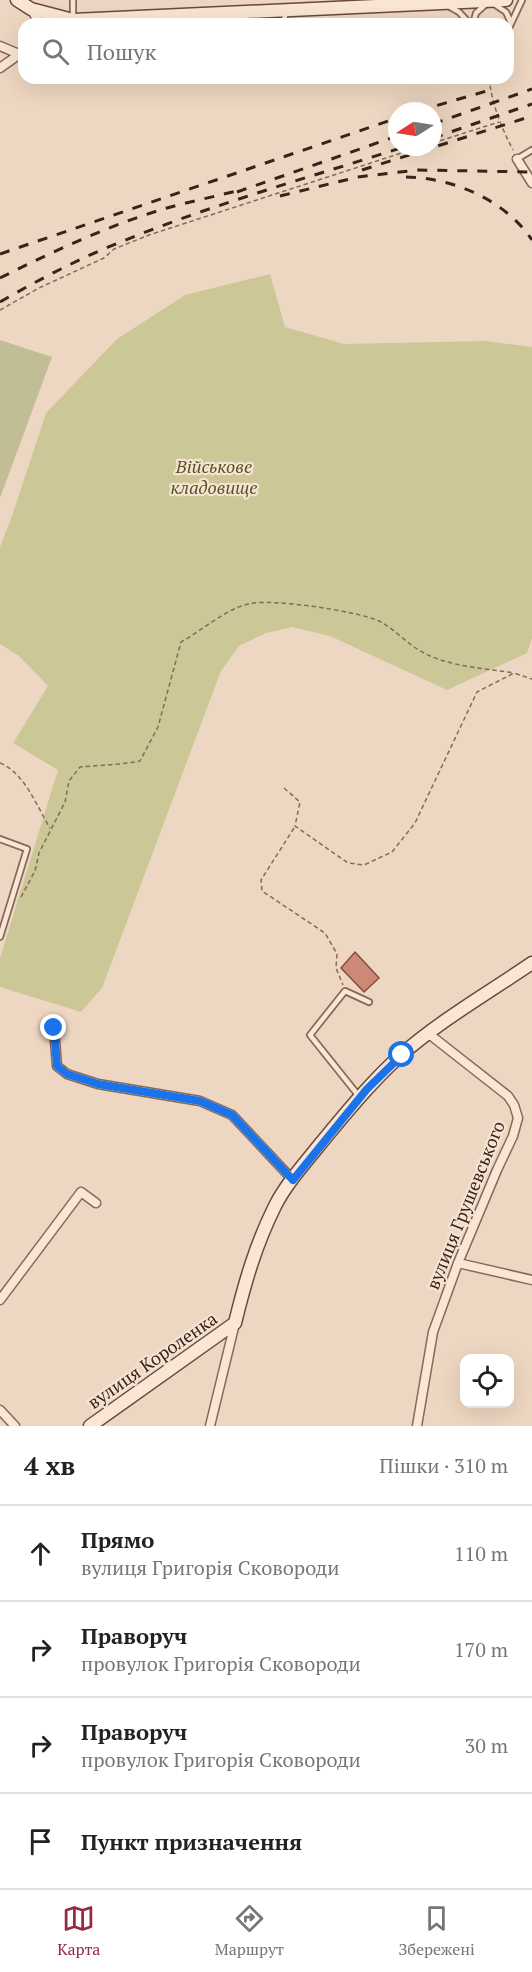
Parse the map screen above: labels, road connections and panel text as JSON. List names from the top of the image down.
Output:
{
  "streets": {
    "main road": ["вулиця Короленка"],
    "street": ["вулиця Грушевського"]
  },
  "parks": ["Військове кладовище"],
  "north": "left",
  "page": {
    "search": "Пошук",
    "heading": ["4 хв", "Пішки · 310 m"],
    "list": [
      ["Прямо", "вулиця Григорія Сковороди", "110 m"],
      ["Праворуч", "провулок Григорія Сковороди", "170 m"],
      ["Праворуч", "провулок Григорія Сковороди", "30 m"],
      "Пункт призначення"
    ],
    "nav": ["Карта", "Маршрут", "Збережені"]
  }
}
